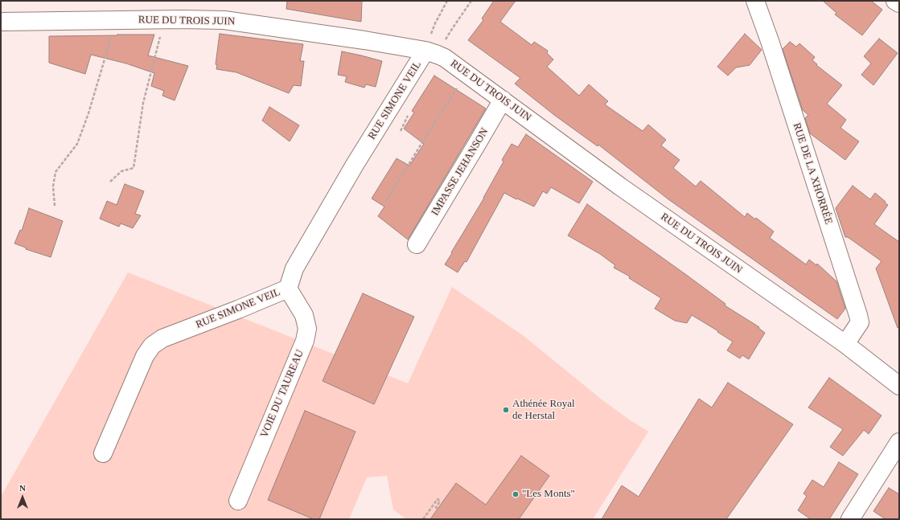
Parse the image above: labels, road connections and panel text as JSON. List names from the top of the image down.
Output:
{
  "streets": {
    "street": [
      "RUE DU TROIS JUIN",
      "RUE SIMONE VEIL",
      "IMPASSE JEHANSON",
      "RUE DE LA XHORRÉE",
      "VOIE DU TAUREAU"
    ]
  },
  "crossings": [
    ["RUE DU TROIS JUIN", "RUE SIMONE VEIL"],
    ["RUE DU TROIS JUIN", "IMPASSE JEHANSON"],
    ["RUE DU TROIS JUIN", "RUE DE LA XHORRÉE"],
    ["RUE SIMONE VEIL", "VOIE DU TAUREAU"]
  ],
  "places": ["Athénée Royal de Herstal", "\"Les Monts\""],
  "north": "top"
}
